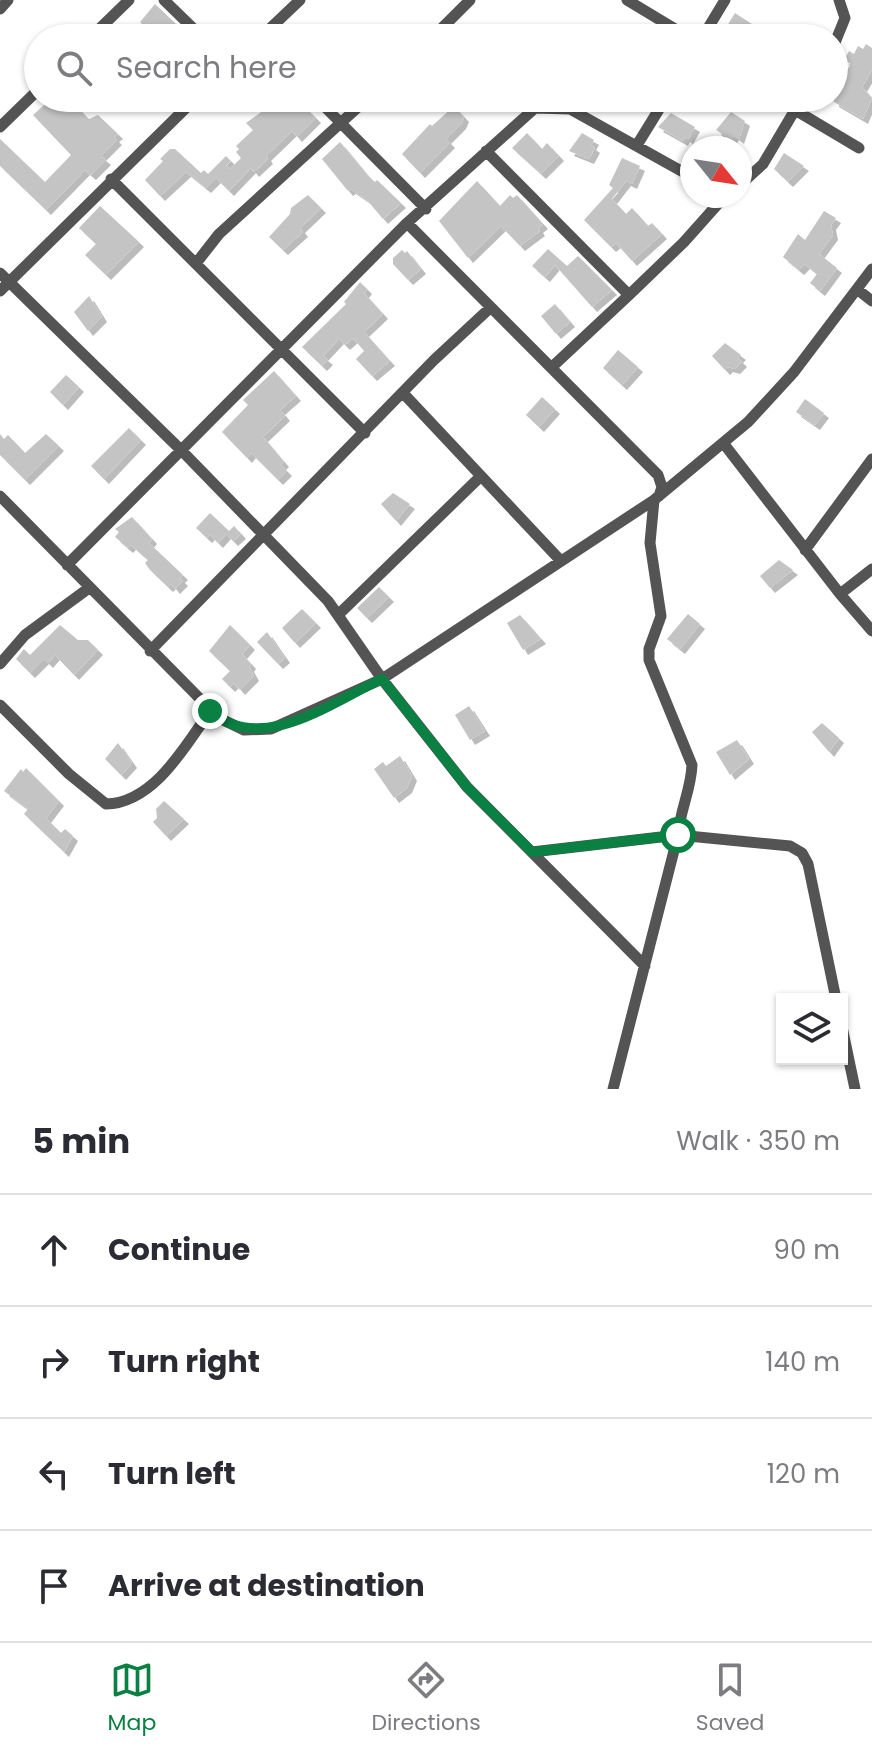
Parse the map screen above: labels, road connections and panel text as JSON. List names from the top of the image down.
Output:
{
  "north": "bottom right",
  "page": {
    "search": "Search here",
    "heading": ["5 min", "Walk · 350 m"],
    "list": [
      ["Continue", "90 m"],
      ["Turn right", "140 m"],
      ["Turn left", "120 m"],
      "Arrive at destination"
    ],
    "nav": ["Map", "Directions", "Saved"]
  }
}
